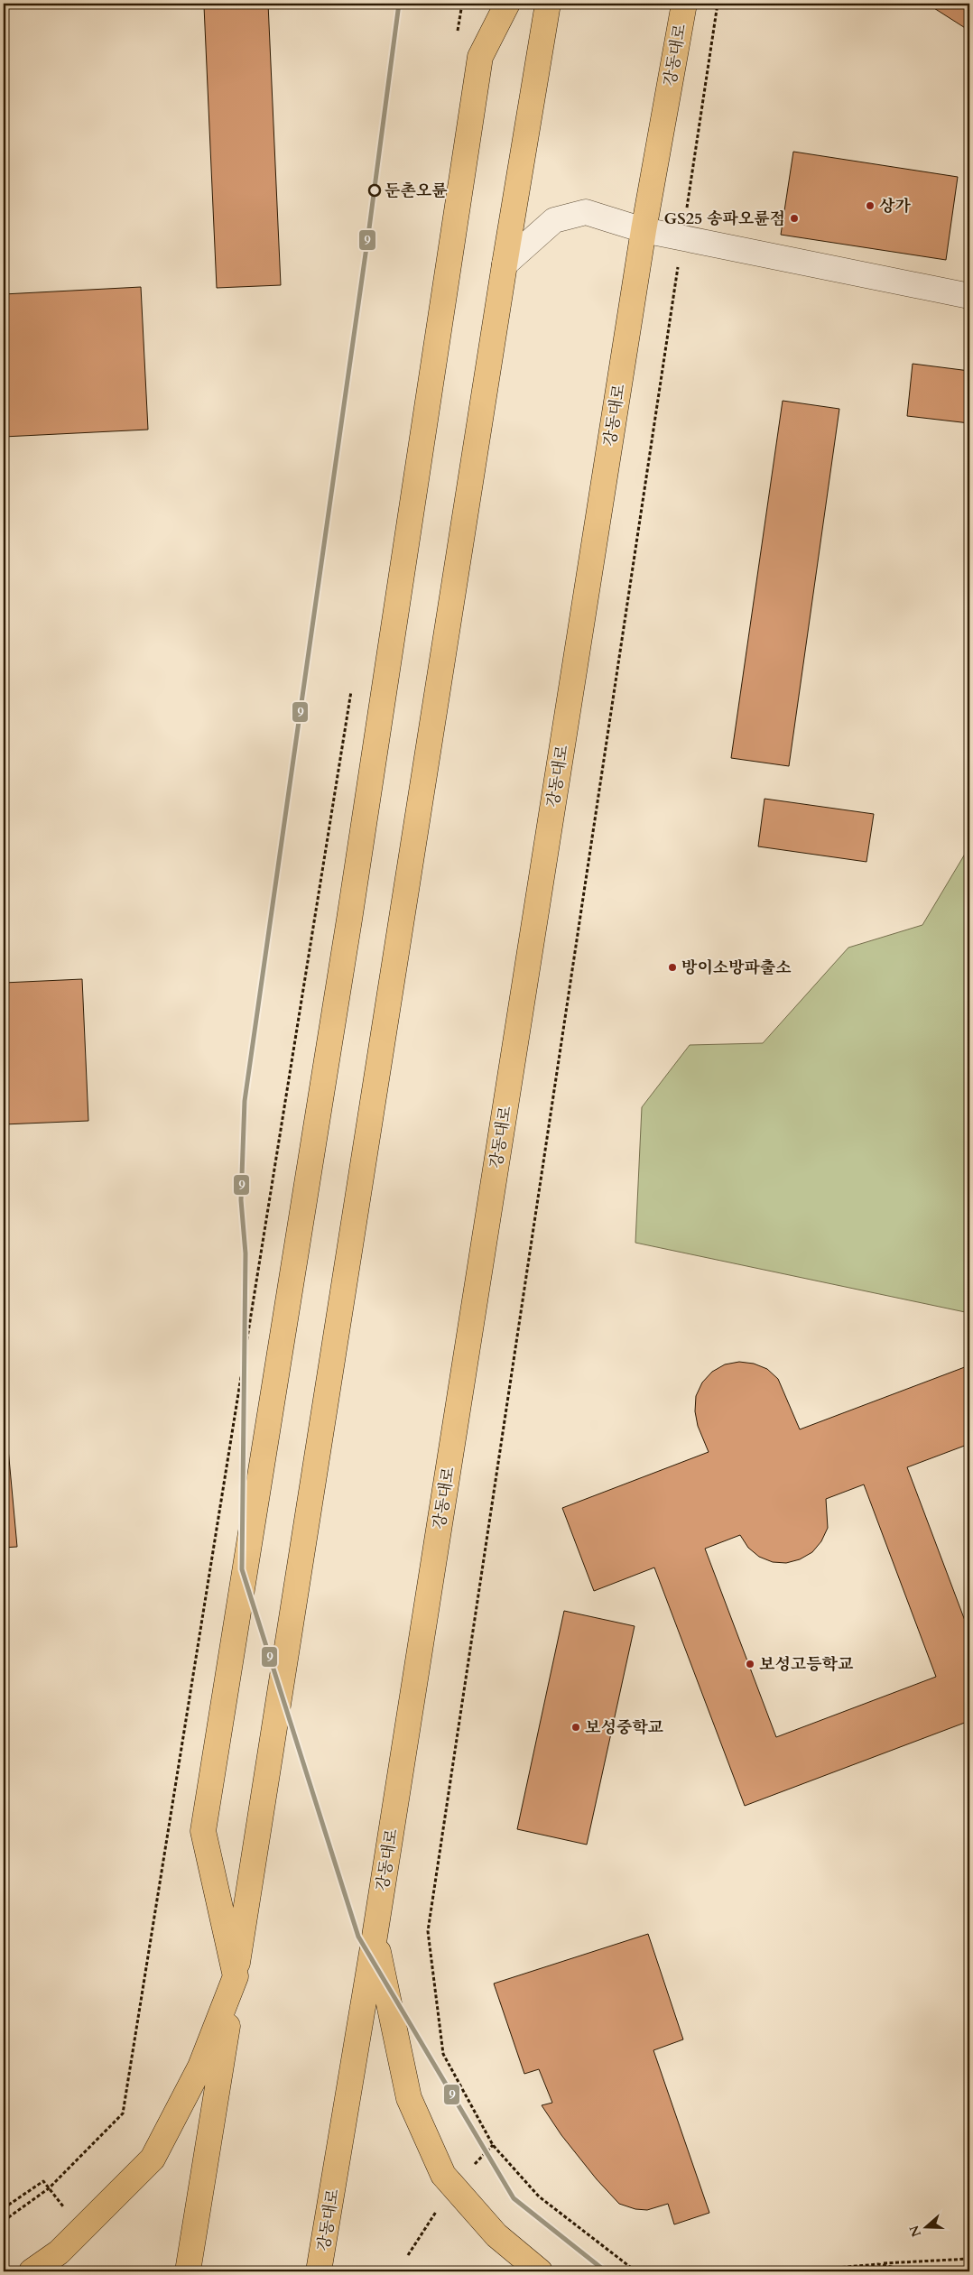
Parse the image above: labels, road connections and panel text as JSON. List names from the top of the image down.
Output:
{
  "streets": {
    "main road": ["강동대로"]
  },
  "places": [
    "둔촌오륜",
    "상가",
    "GS25 송파오륜점",
    "방이소방파출소",
    "보성고등학교",
    "보성중학교"
  ],
  "lines": ["transit line 9"],
  "north": "left"
}
